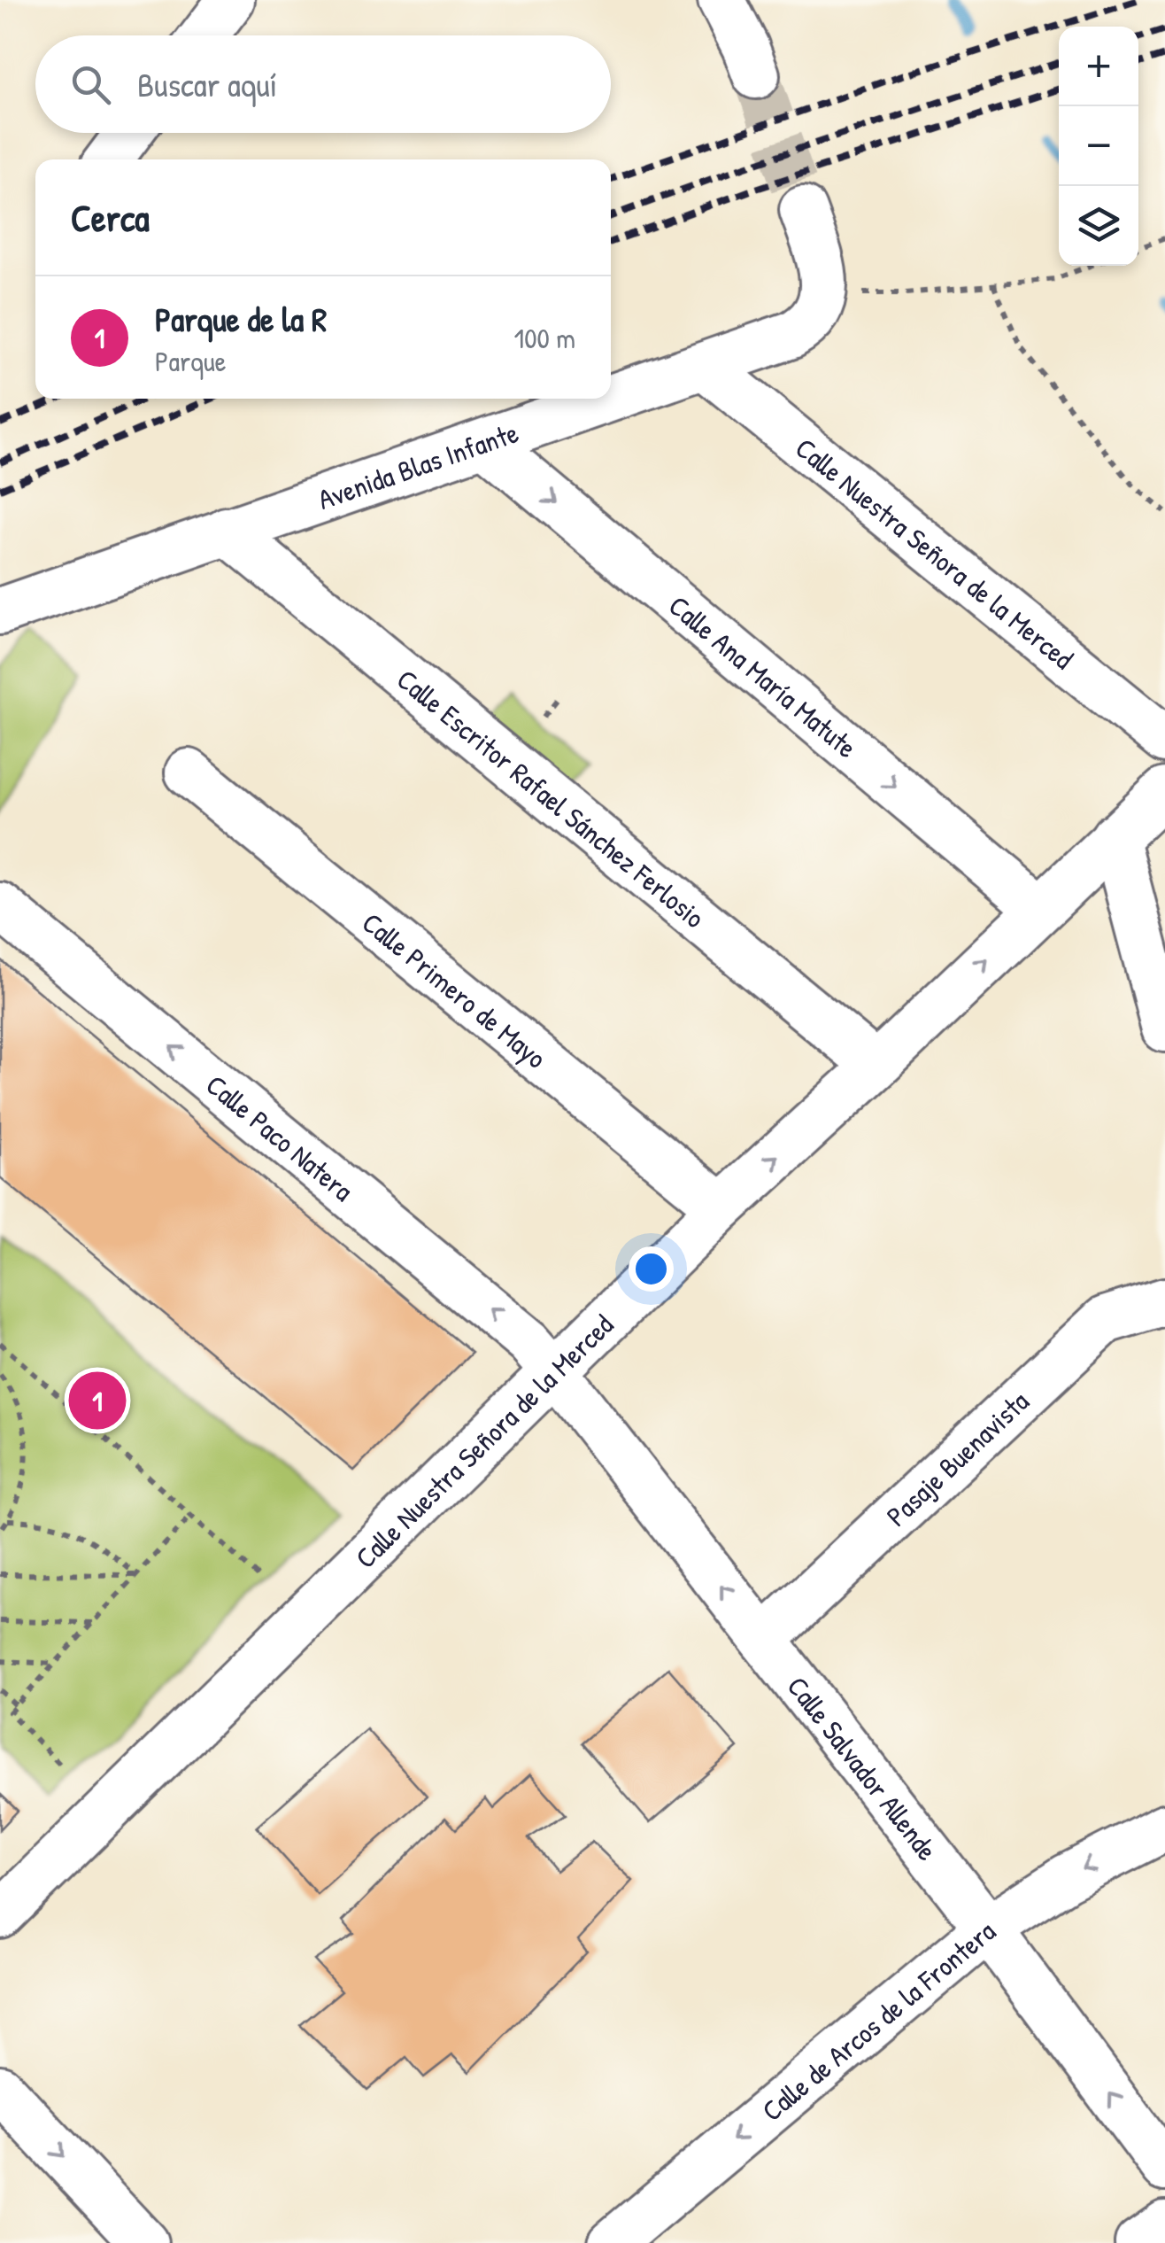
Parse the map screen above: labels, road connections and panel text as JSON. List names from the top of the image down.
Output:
{
  "streets": {
    "street": [
      "Avenida Blas Infante",
      "Calle Nuestra Señora de la Merced",
      "Calle Ana María Matute",
      "Calle Escritor Rafael Sánchez Ferlosio",
      "Calle Primero de Mayo",
      "Calle Paco Natera",
      "Pasaje Buenavista",
      "Calle Salvador Allende",
      "Calle de Arcos de la Frontera"
    ]
  },
  "crossings": [
    ["Avenida Blas Infante", "Calle Nuestra Señora de la Merced"],
    ["Avenida Blas Infante", "Calle Ana María Matute"],
    ["Avenida Blas Infante", "Calle Escritor Rafael Sánchez Ferlosio"],
    ["Calle Nuestra Señora de la Merced", "Calle Ana María Matute"],
    ["Calle Nuestra Señora de la Merced", "Calle Escritor Rafael Sánchez Ferlosio"],
    ["Calle Nuestra Señora de la Merced", "Calle Primero de Mayo"],
    ["Calle Nuestra Señora de la Merced", "Calle Paco Natera"],
    ["Calle Nuestra Señora de la Merced", "Calle Salvador Allende"],
    ["Calle Paco Natera", "Calle Salvador Allende"],
    ["Pasaje Buenavista", "Calle Salvador Allende"],
    ["Calle Salvador Allende", "Calle de Arcos de la Frontera"]
  ],
  "one_way": [
    "Calle Ana María Matute",
    "Calle Paco Natera",
    "Calle Salvador Allende",
    "Calle de Arcos de la Frontera"
  ],
  "page": {
    "map_buttons": ["+", "−"],
    "search": "Buscar aquí",
    "heading": "Cerca",
    "list": [
      {
        "mark": "1",
        "name": "Parque de la R",
        "note": "Parque",
        "value": "100 m"
      }
    ],
    "pins": "1"
  }
}
